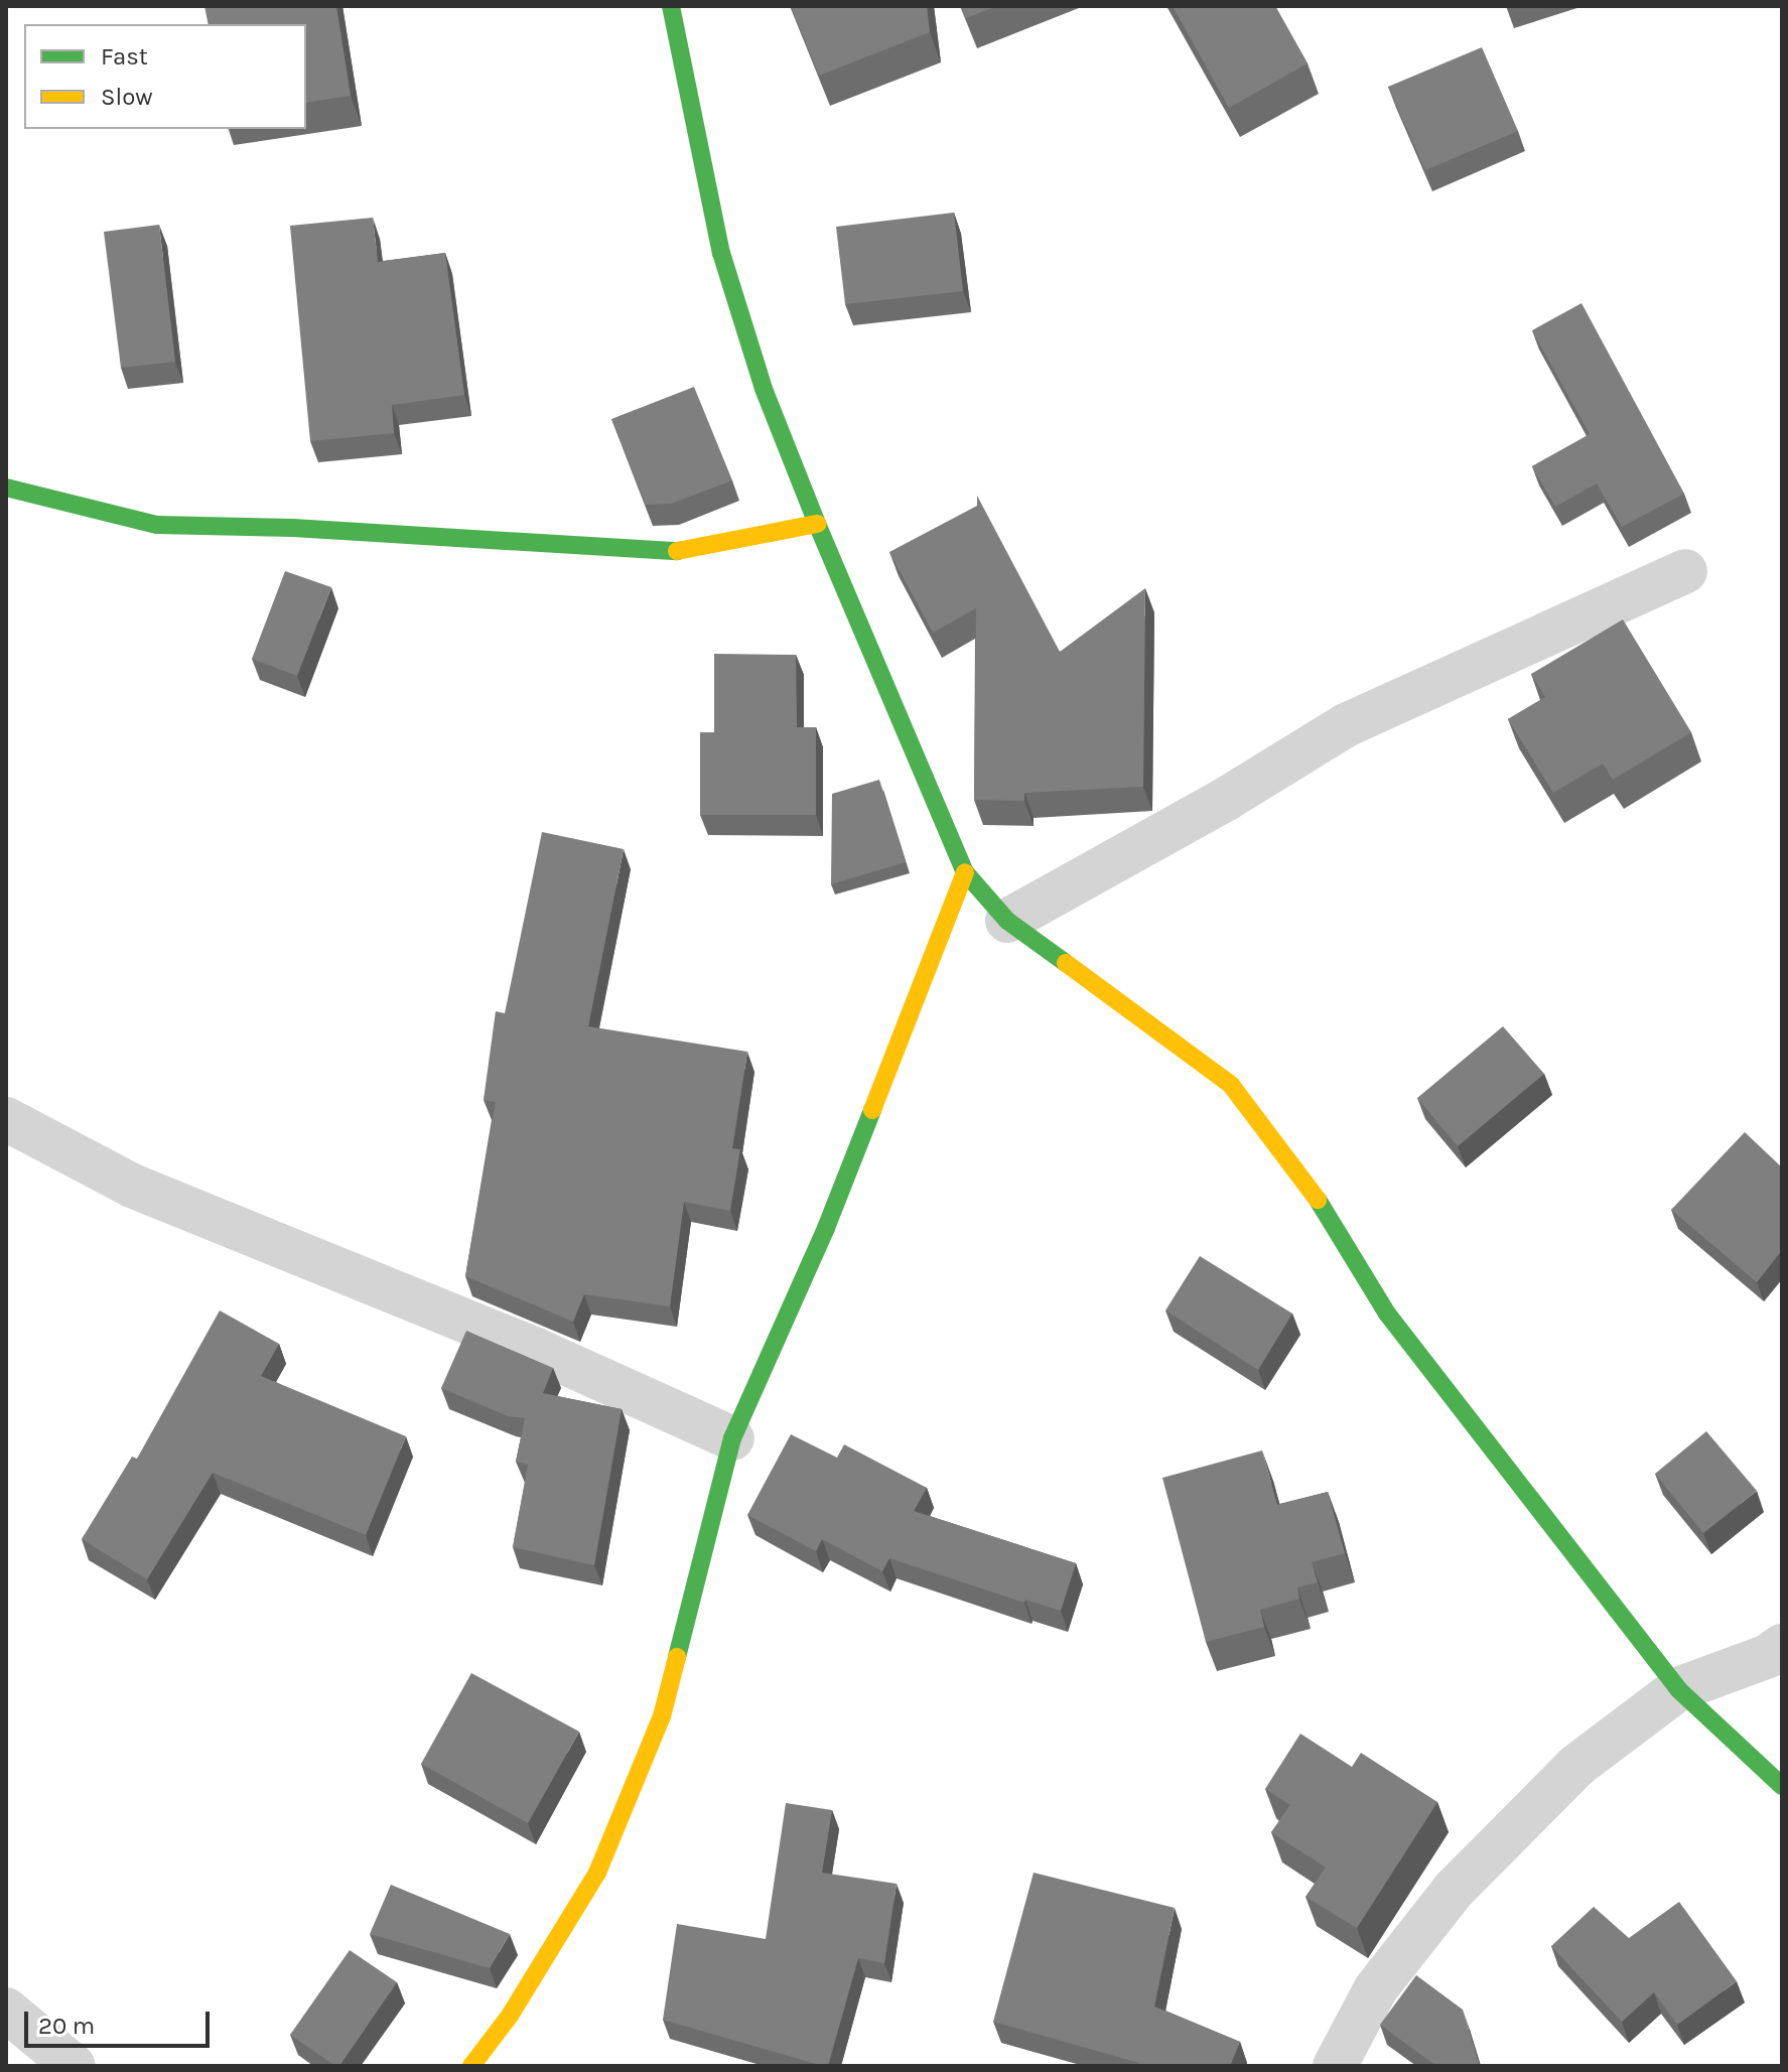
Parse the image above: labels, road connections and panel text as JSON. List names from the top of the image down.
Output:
{
  "legend": ["Fast", "Slow"],
  "scale_bar": "20 m"
}
